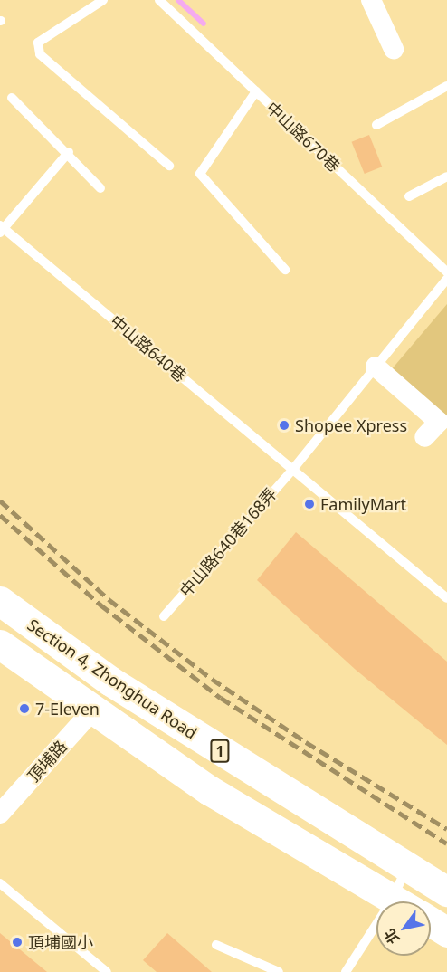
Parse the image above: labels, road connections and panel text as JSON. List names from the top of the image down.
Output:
{
  "streets": {
    "main road": ["Section 4, Zhonghua Road", "1"],
    "street": ["頂埔路"],
    "lane": ["中山路670巷", "中山路640巷", "中山路640巷168弄"]
  },
  "crossings": [
    ["中山路640巷", "中山路640巷168弄"],
    ["Section 4, Zhonghua Road", "頂埔路"]
  ],
  "places": [
    "Shopee Xpress",
    "FamilyMart",
    "7-Eleven",
    "頂埔國小"
  ],
  "north": "bottom left"
}
